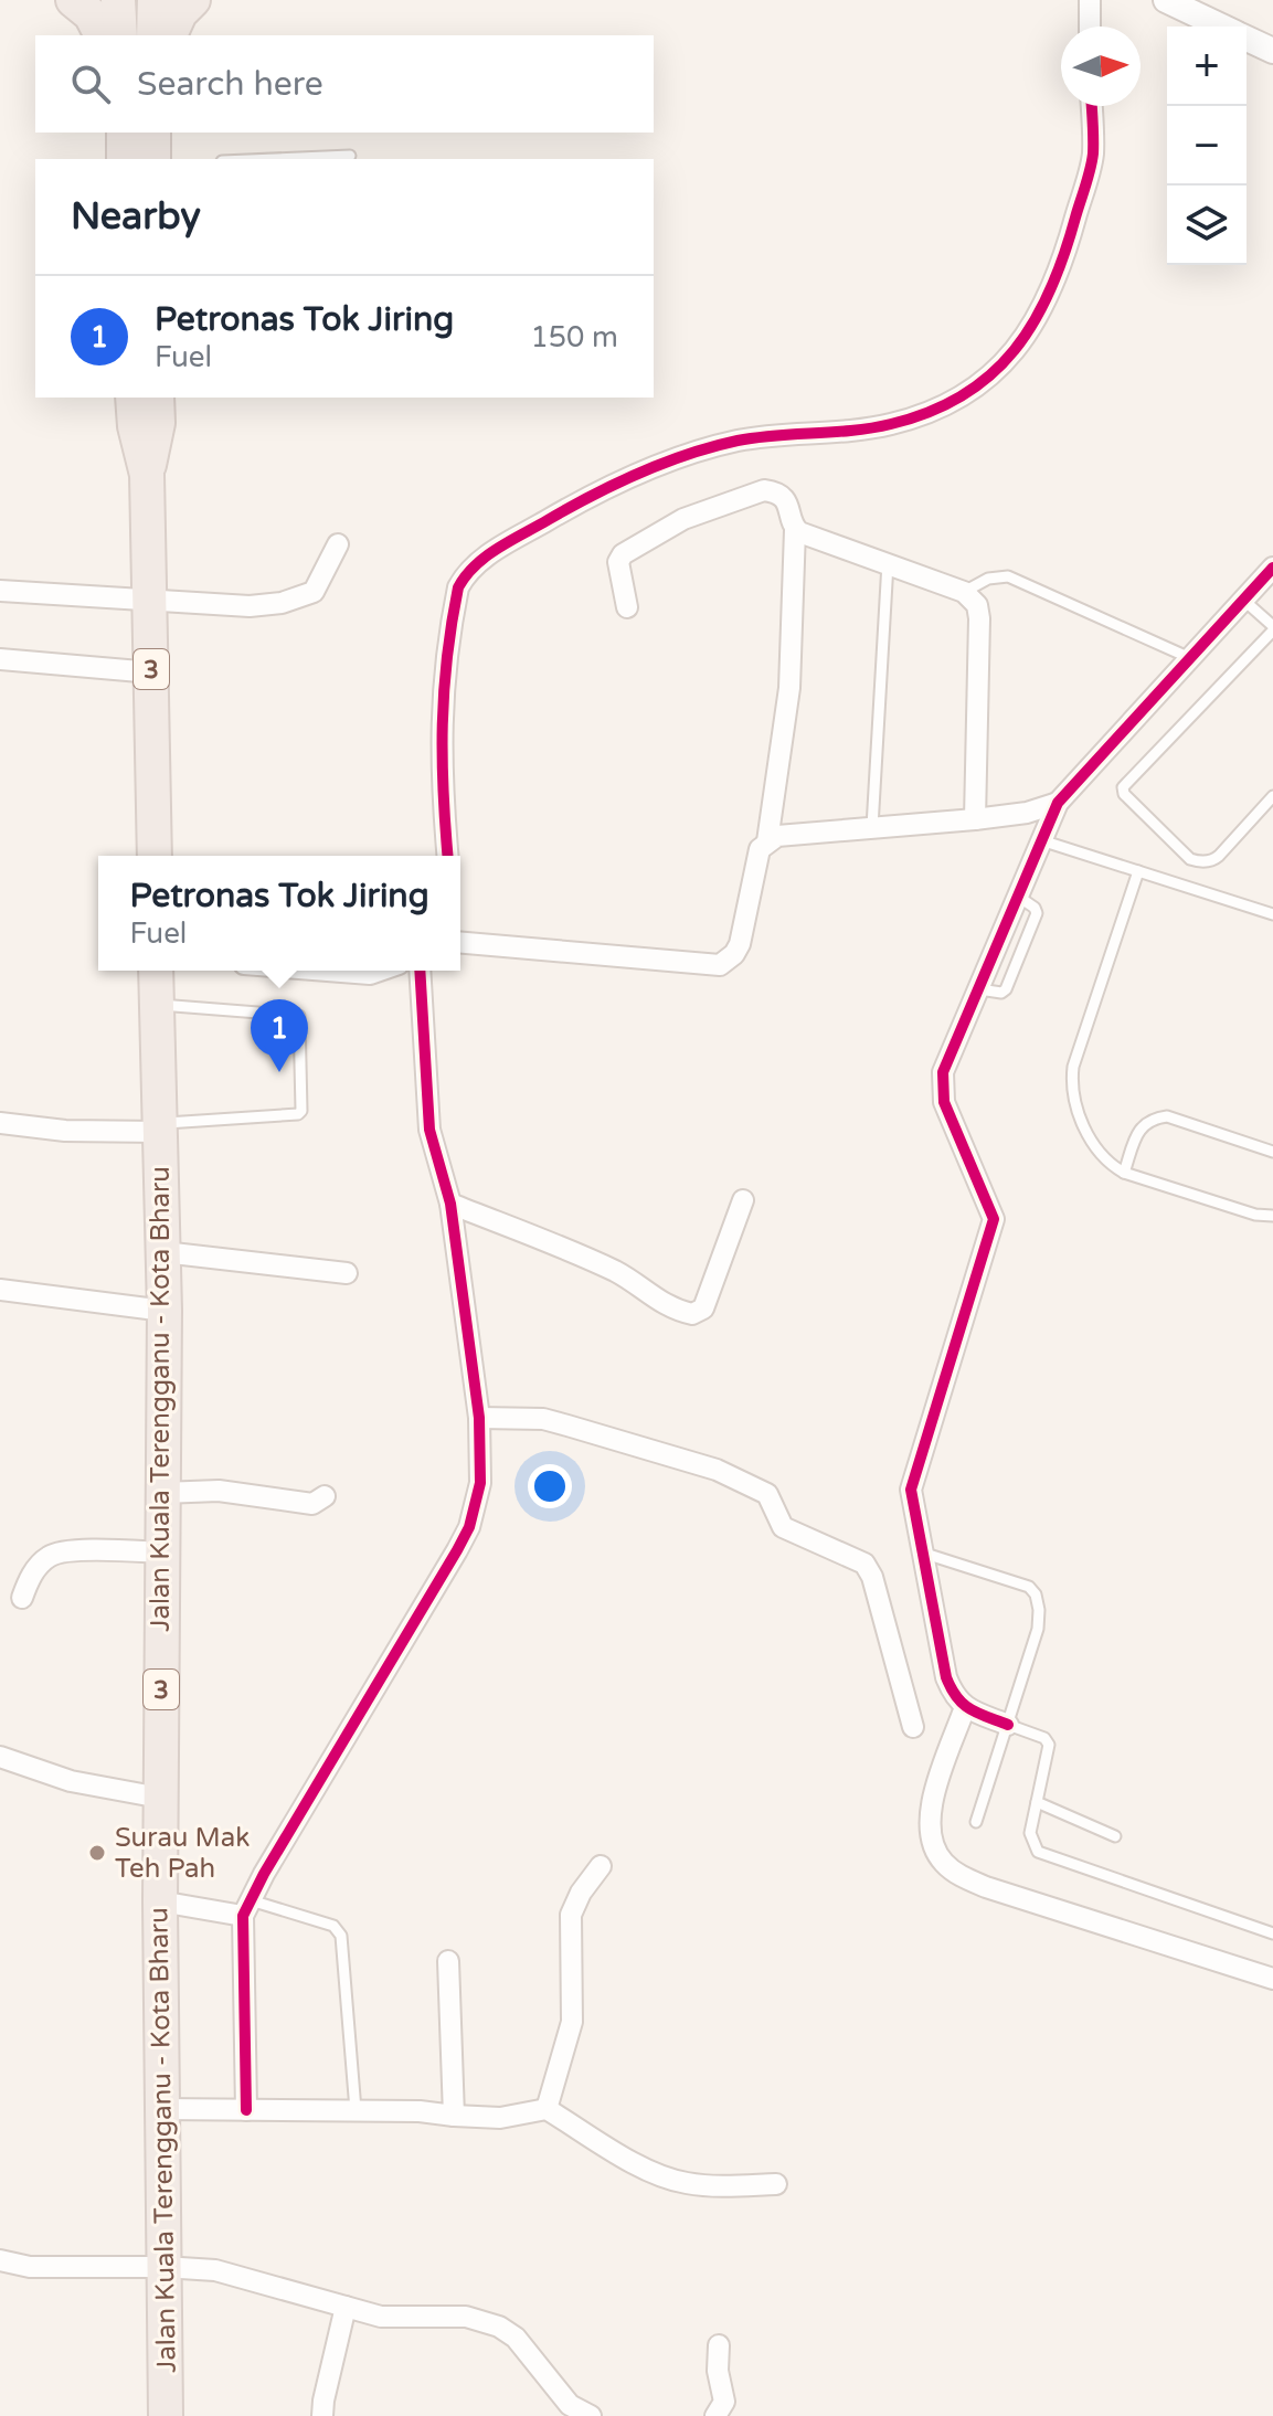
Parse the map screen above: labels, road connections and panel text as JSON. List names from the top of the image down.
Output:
{
  "streets": {
    "highway": ["3", "Jalan Kuala Terengganu - Kota Bharu"]
  },
  "places": ["Surau Mak Teh Pah"],
  "north": "right",
  "page": {
    "map_buttons": ["+", "−"],
    "search": "Search here",
    "heading": "Nearby",
    "list": [
      {
        "mark": "1",
        "name": "Petronas Tok Jiring",
        "note": "Fuel",
        "value": "150 m"
      }
    ],
    "popup": ["Petronas Tok Jiring", "Fuel"],
    "pins": "1"
  }
}
